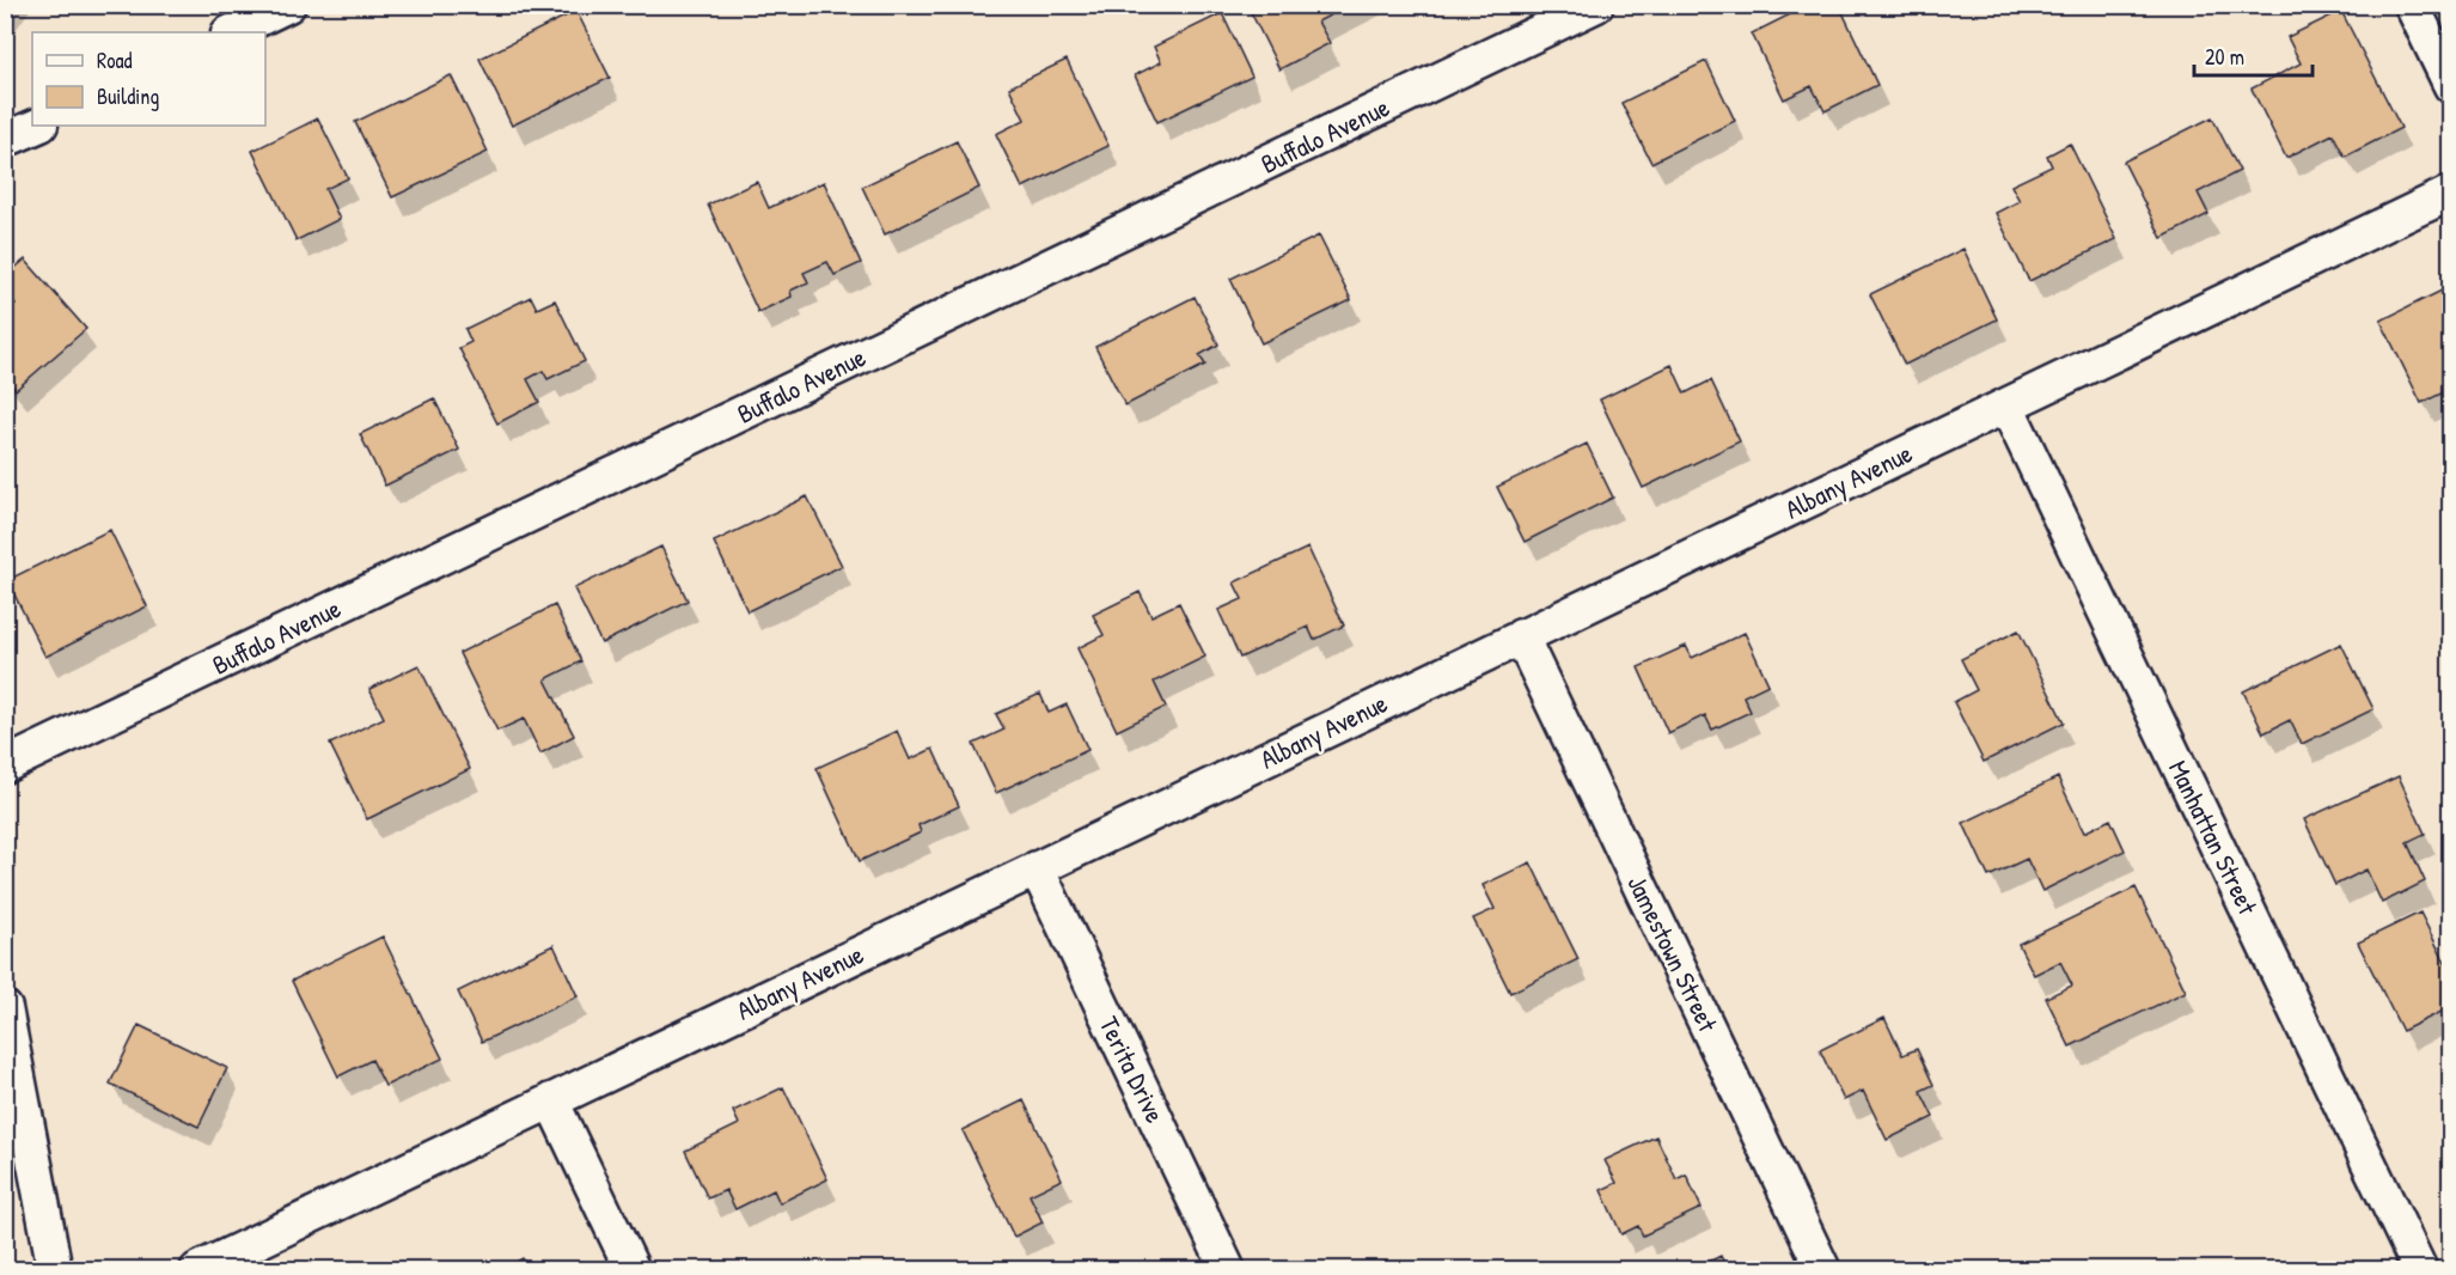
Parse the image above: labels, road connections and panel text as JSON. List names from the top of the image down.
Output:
{
  "streets": {
    "street": [
      "Buffalo Avenue",
      "Albany Avenue",
      "Manhattan Street",
      "Jamestown Street",
      "Terita Drive"
    ]
  },
  "crossings": [
    ["Albany Avenue", "Manhattan Street"],
    ["Albany Avenue", "Jamestown Street"],
    ["Albany Avenue", "Terita Drive"]
  ],
  "legend": ["Road", "Building"],
  "scale_bar": "20 m"
}
